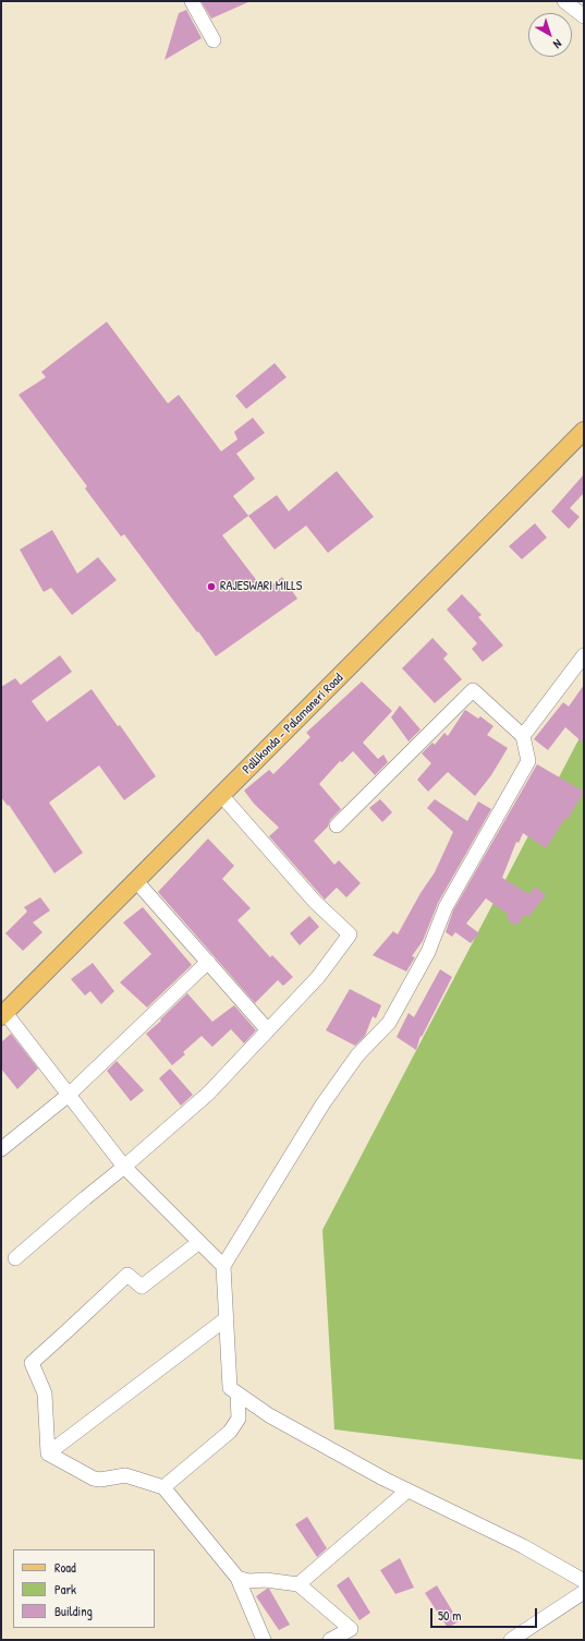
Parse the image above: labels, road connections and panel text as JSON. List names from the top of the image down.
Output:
{
  "streets": {
    "main road": ["Pallikonda - Palamaneri Road"]
  },
  "places": ["RAJESWARI MILLS"],
  "legend": ["Road", "Park", "Building"],
  "scale_bar": "50 m",
  "north": "bottom right"
}
